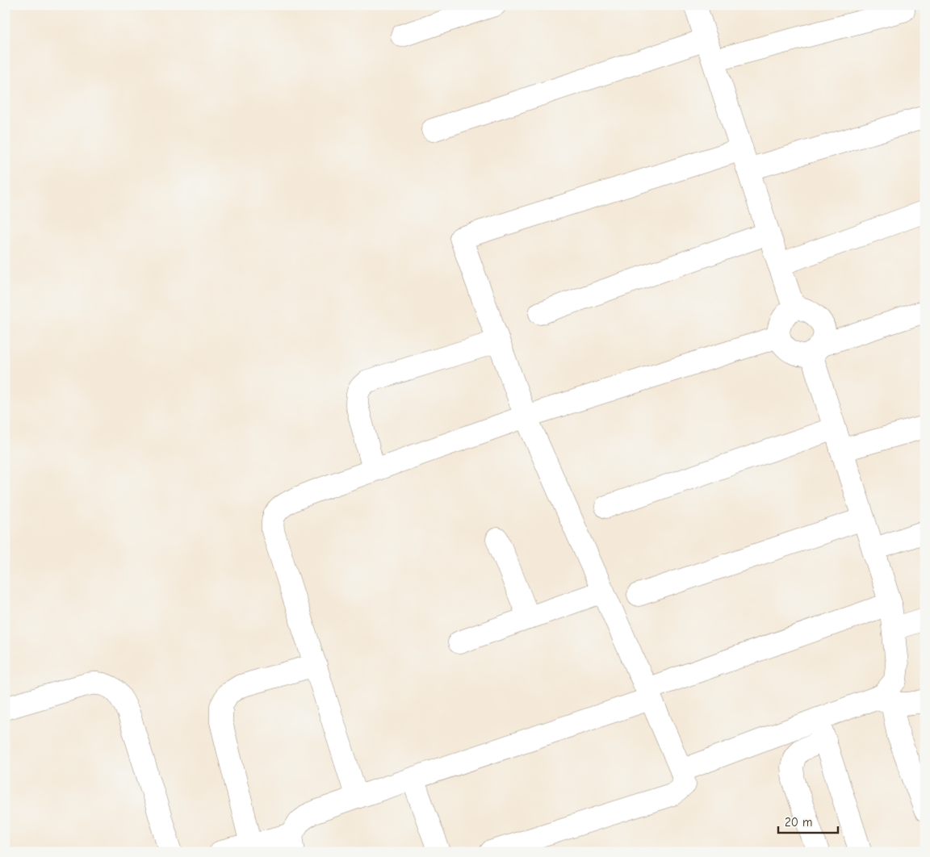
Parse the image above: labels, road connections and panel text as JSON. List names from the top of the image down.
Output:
{
  "scale_bar": "20 m"
}
